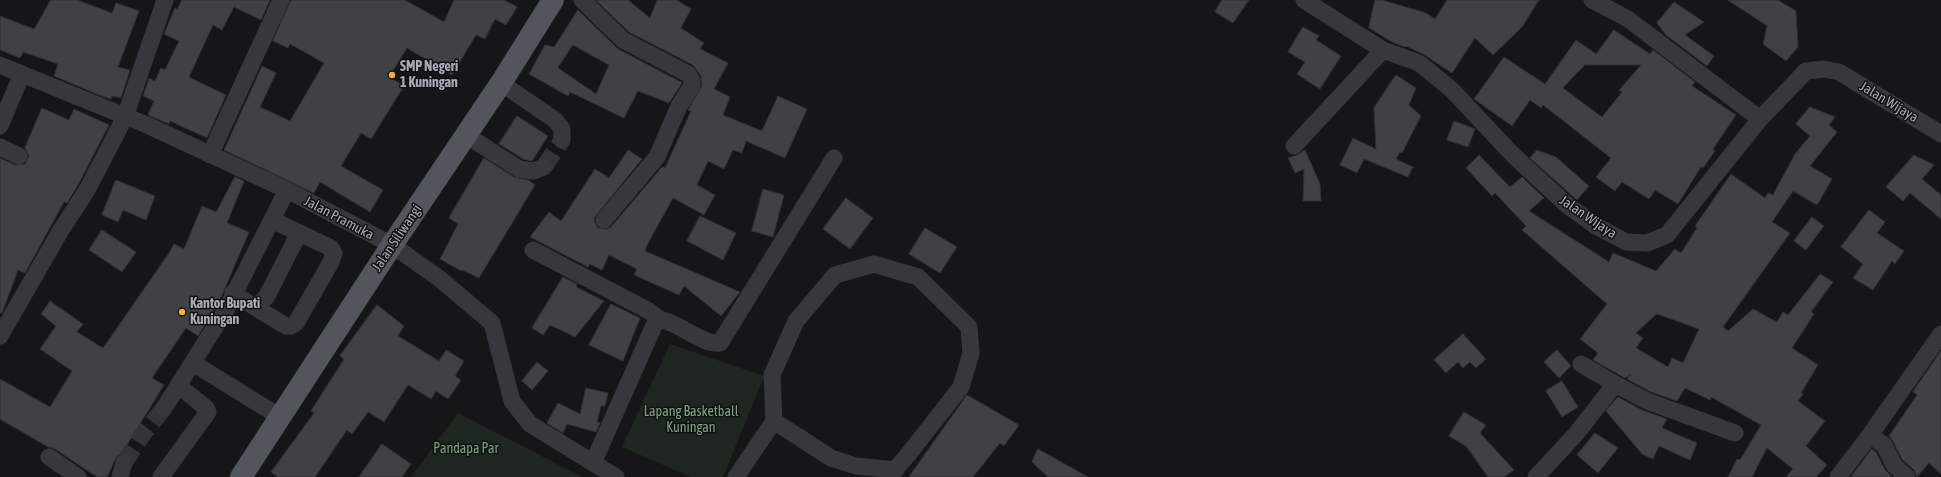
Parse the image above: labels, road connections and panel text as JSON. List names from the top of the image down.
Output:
{
  "streets": {
    "main road": ["Jalan Siliwangi"],
    "street": ["Jalan Wijaya", "Jalan Pramuka"]
  },
  "crossings": [
    ["Jalan Pramuka", "Jalan Siliwangi"]
  ],
  "parks": ["Lapang Basketball Kuningan", "Pandapa Par"],
  "places": ["SMP Negeri 1 Kuningan", "Kantor Bupati Kuningan"]
}
